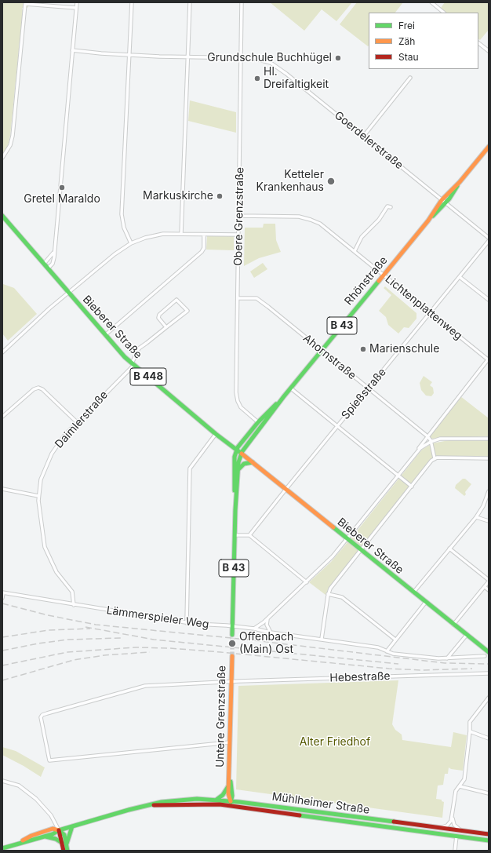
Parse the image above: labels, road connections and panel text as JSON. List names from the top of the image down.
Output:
{
  "streets": {
    "main road": [
      "Rhönstraße",
      "B 43",
      "Bieberer Straße",
      "B 448",
      "Untere Grenzstraße",
      "Mühlheimer Straße"
    ],
    "street": [
      "Goerdelerstraße",
      "Obere Grenzstraße",
      "Lichtenplattenweg",
      "Ahornstraße",
      "Spießstraße",
      "Daimlerstraße",
      "Lämmerspieler Weg",
      "Hebestraße"
    ]
  },
  "crossings": [
    ["Goerdelerstraße", "Obere Grenzstraße"],
    ["Goerdelerstraße", "Rhönstraße"],
    ["Obere Grenzstraße", "Rhönstraße"],
    ["Obere Grenzstraße", "Lichtenplattenweg"],
    ["Obere Grenzstraße", "Ahornstraße"],
    ["Rhönstraße", "Lichtenplattenweg"],
    ["Rhönstraße", "B 43"],
    ["Rhönstraße", "Bieberer Straße"],
    ["Rhönstraße", "Ahornstraße"],
    ["Rhönstraße", "B 448"],
    ["Lichtenplattenweg", "Spießstraße"],
    ["B 43", "Bieberer Straße"],
    ["B 43", "B 448"],
    ["B 43", "Lämmerspieler Weg"],
    ["Bieberer Straße", "B 448"],
    ["Bieberer Straße", "Spießstraße"],
    ["Bieberer Straße", "Daimlerstraße"],
    ["Ahornstraße", "Spießstraße"],
    ["Daimlerstraße", "Lämmerspieler Weg"],
    ["Hebestraße", "Untere Grenzstraße"],
    ["Untere Grenzstraße", "Mühlheimer Straße"]
  ],
  "parks": ["Alter Friedhof"],
  "places": [
    "Grundschule Buchhügel",
    "Hl. Dreifaltigkeit",
    "Ketteler Krankenhaus",
    "Gretel Maraldo",
    "Markuskirche",
    "Marienschule",
    "Offenbach (Main) Ost"
  ],
  "legend": ["Frei", "Zäh", "Stau"]
}
